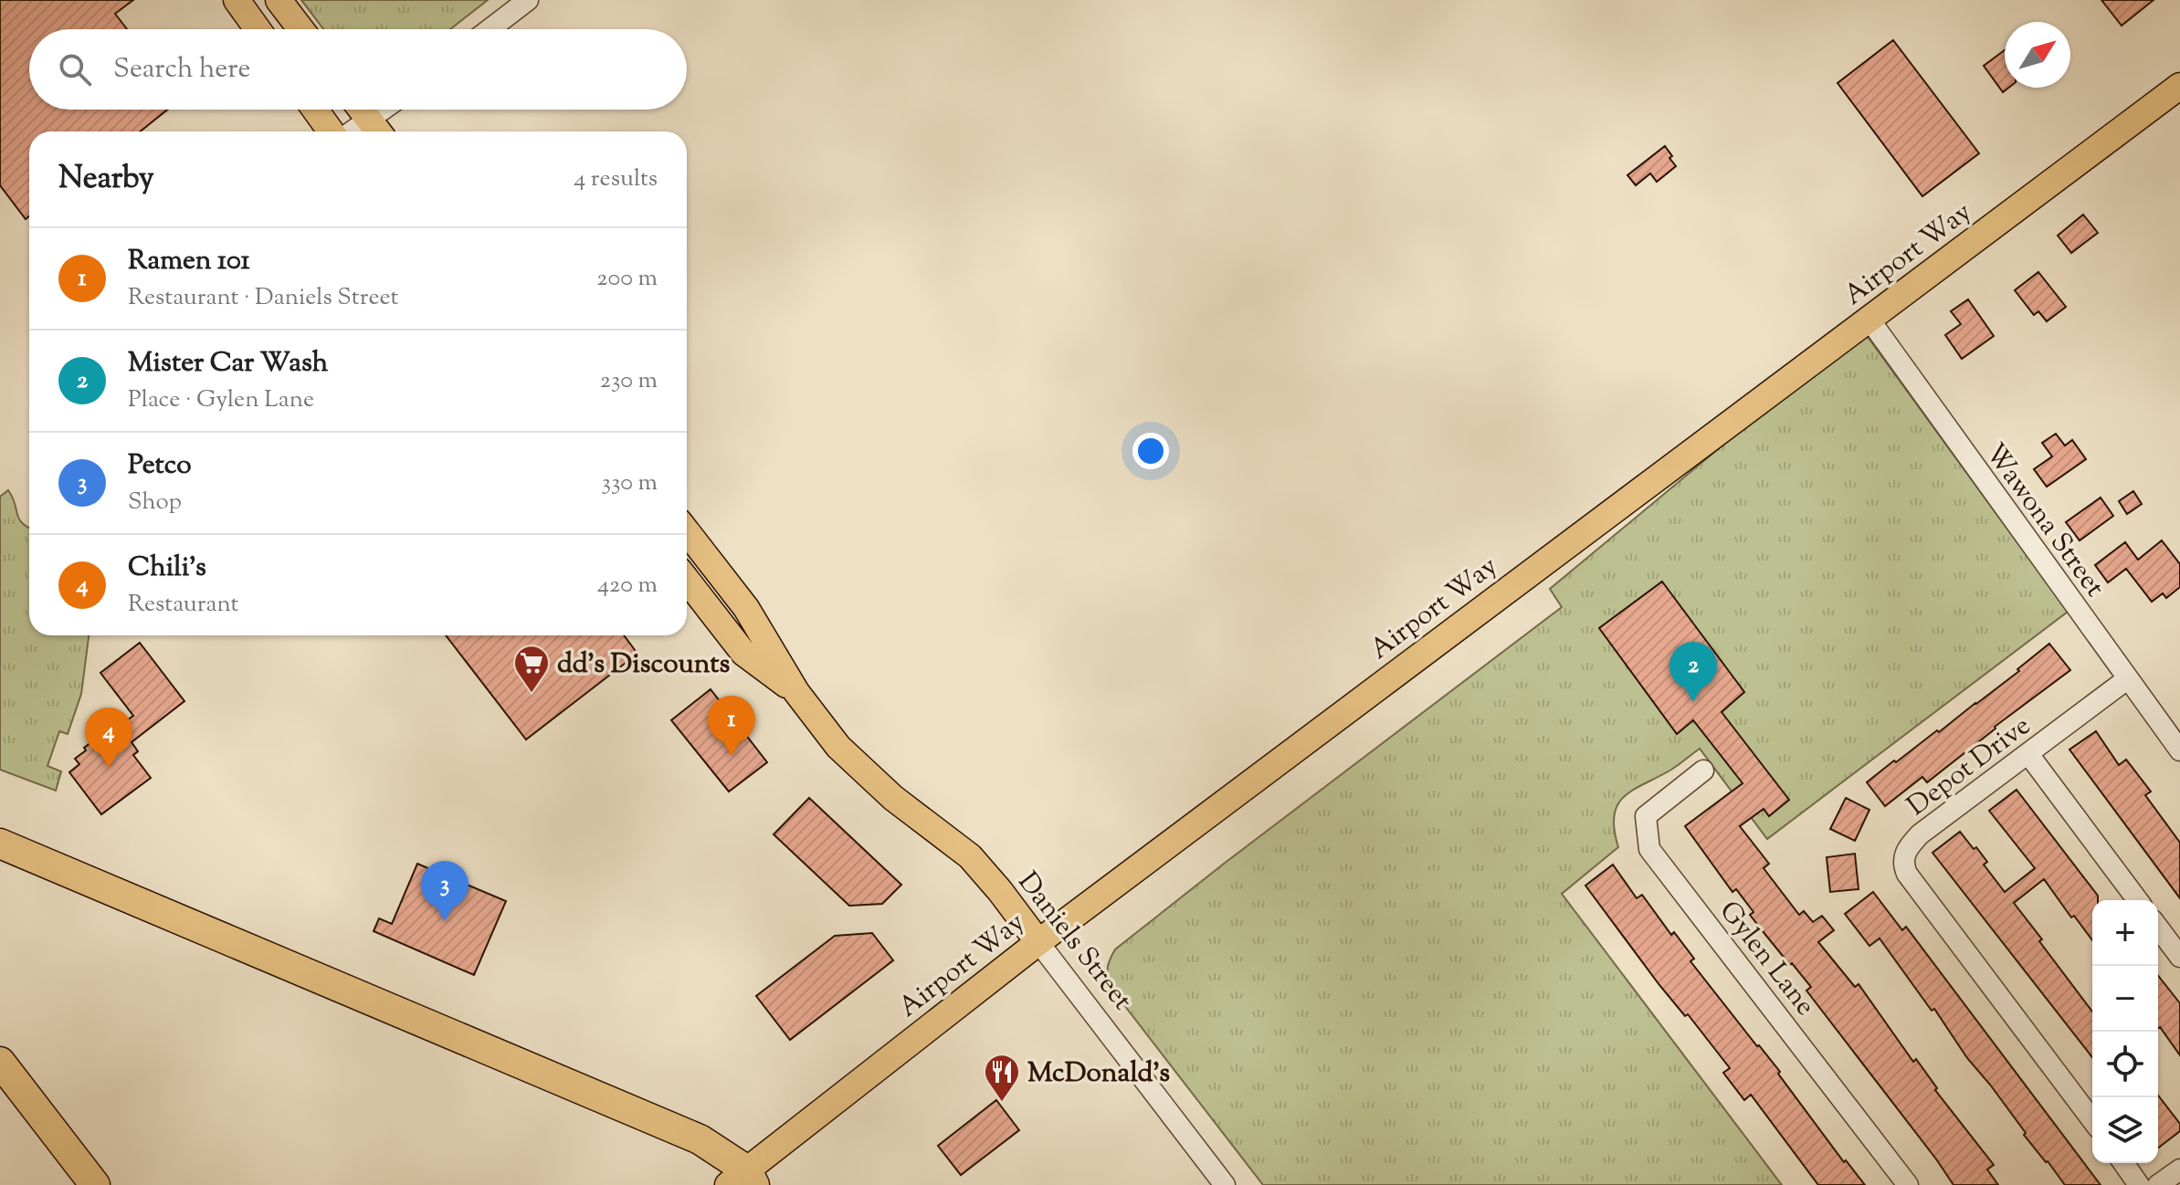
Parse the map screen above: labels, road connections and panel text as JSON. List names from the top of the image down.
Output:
{
  "streets": {
    "main road": ["Airport Way", "Daniels Street"],
    "street": ["Wawona Street", "Depot Drive", "Gylen Lane"]
  },
  "crossings": [
    ["Airport Way", "Wawona Street"],
    ["Airport Way", "Daniels Street"],
    ["Wawona Street", "Depot Drive"]
  ],
  "places": {
    "supermarket": ["dd's Discounts"],
    "restaurant": ["McDonald's"]
  },
  "north": "top right",
  "page": {
    "search": "Search here",
    "heading": ["Nearby", "4 results"],
    "list": [
      {
        "mark": "1",
        "name": "Ramen 101",
        "note": "Restaurant · Daniels Street",
        "value": "200 m"
      },
      {
        "mark": "2",
        "name": "Mister Car Wash",
        "note": "Place · Gylen Lane",
        "value": "230 m"
      },
      {
        "mark": "3",
        "name": "Petco",
        "note": "Shop",
        "value": "330 m"
      },
      {
        "mark": "4",
        "name": "Chili's",
        "note": "Restaurant",
        "value": "420 m"
      }
    ],
    "pins": [
      "2",
      "1",
      "4",
      "3"
    ],
    "map_buttons": ["+", "−"]
  }
}
